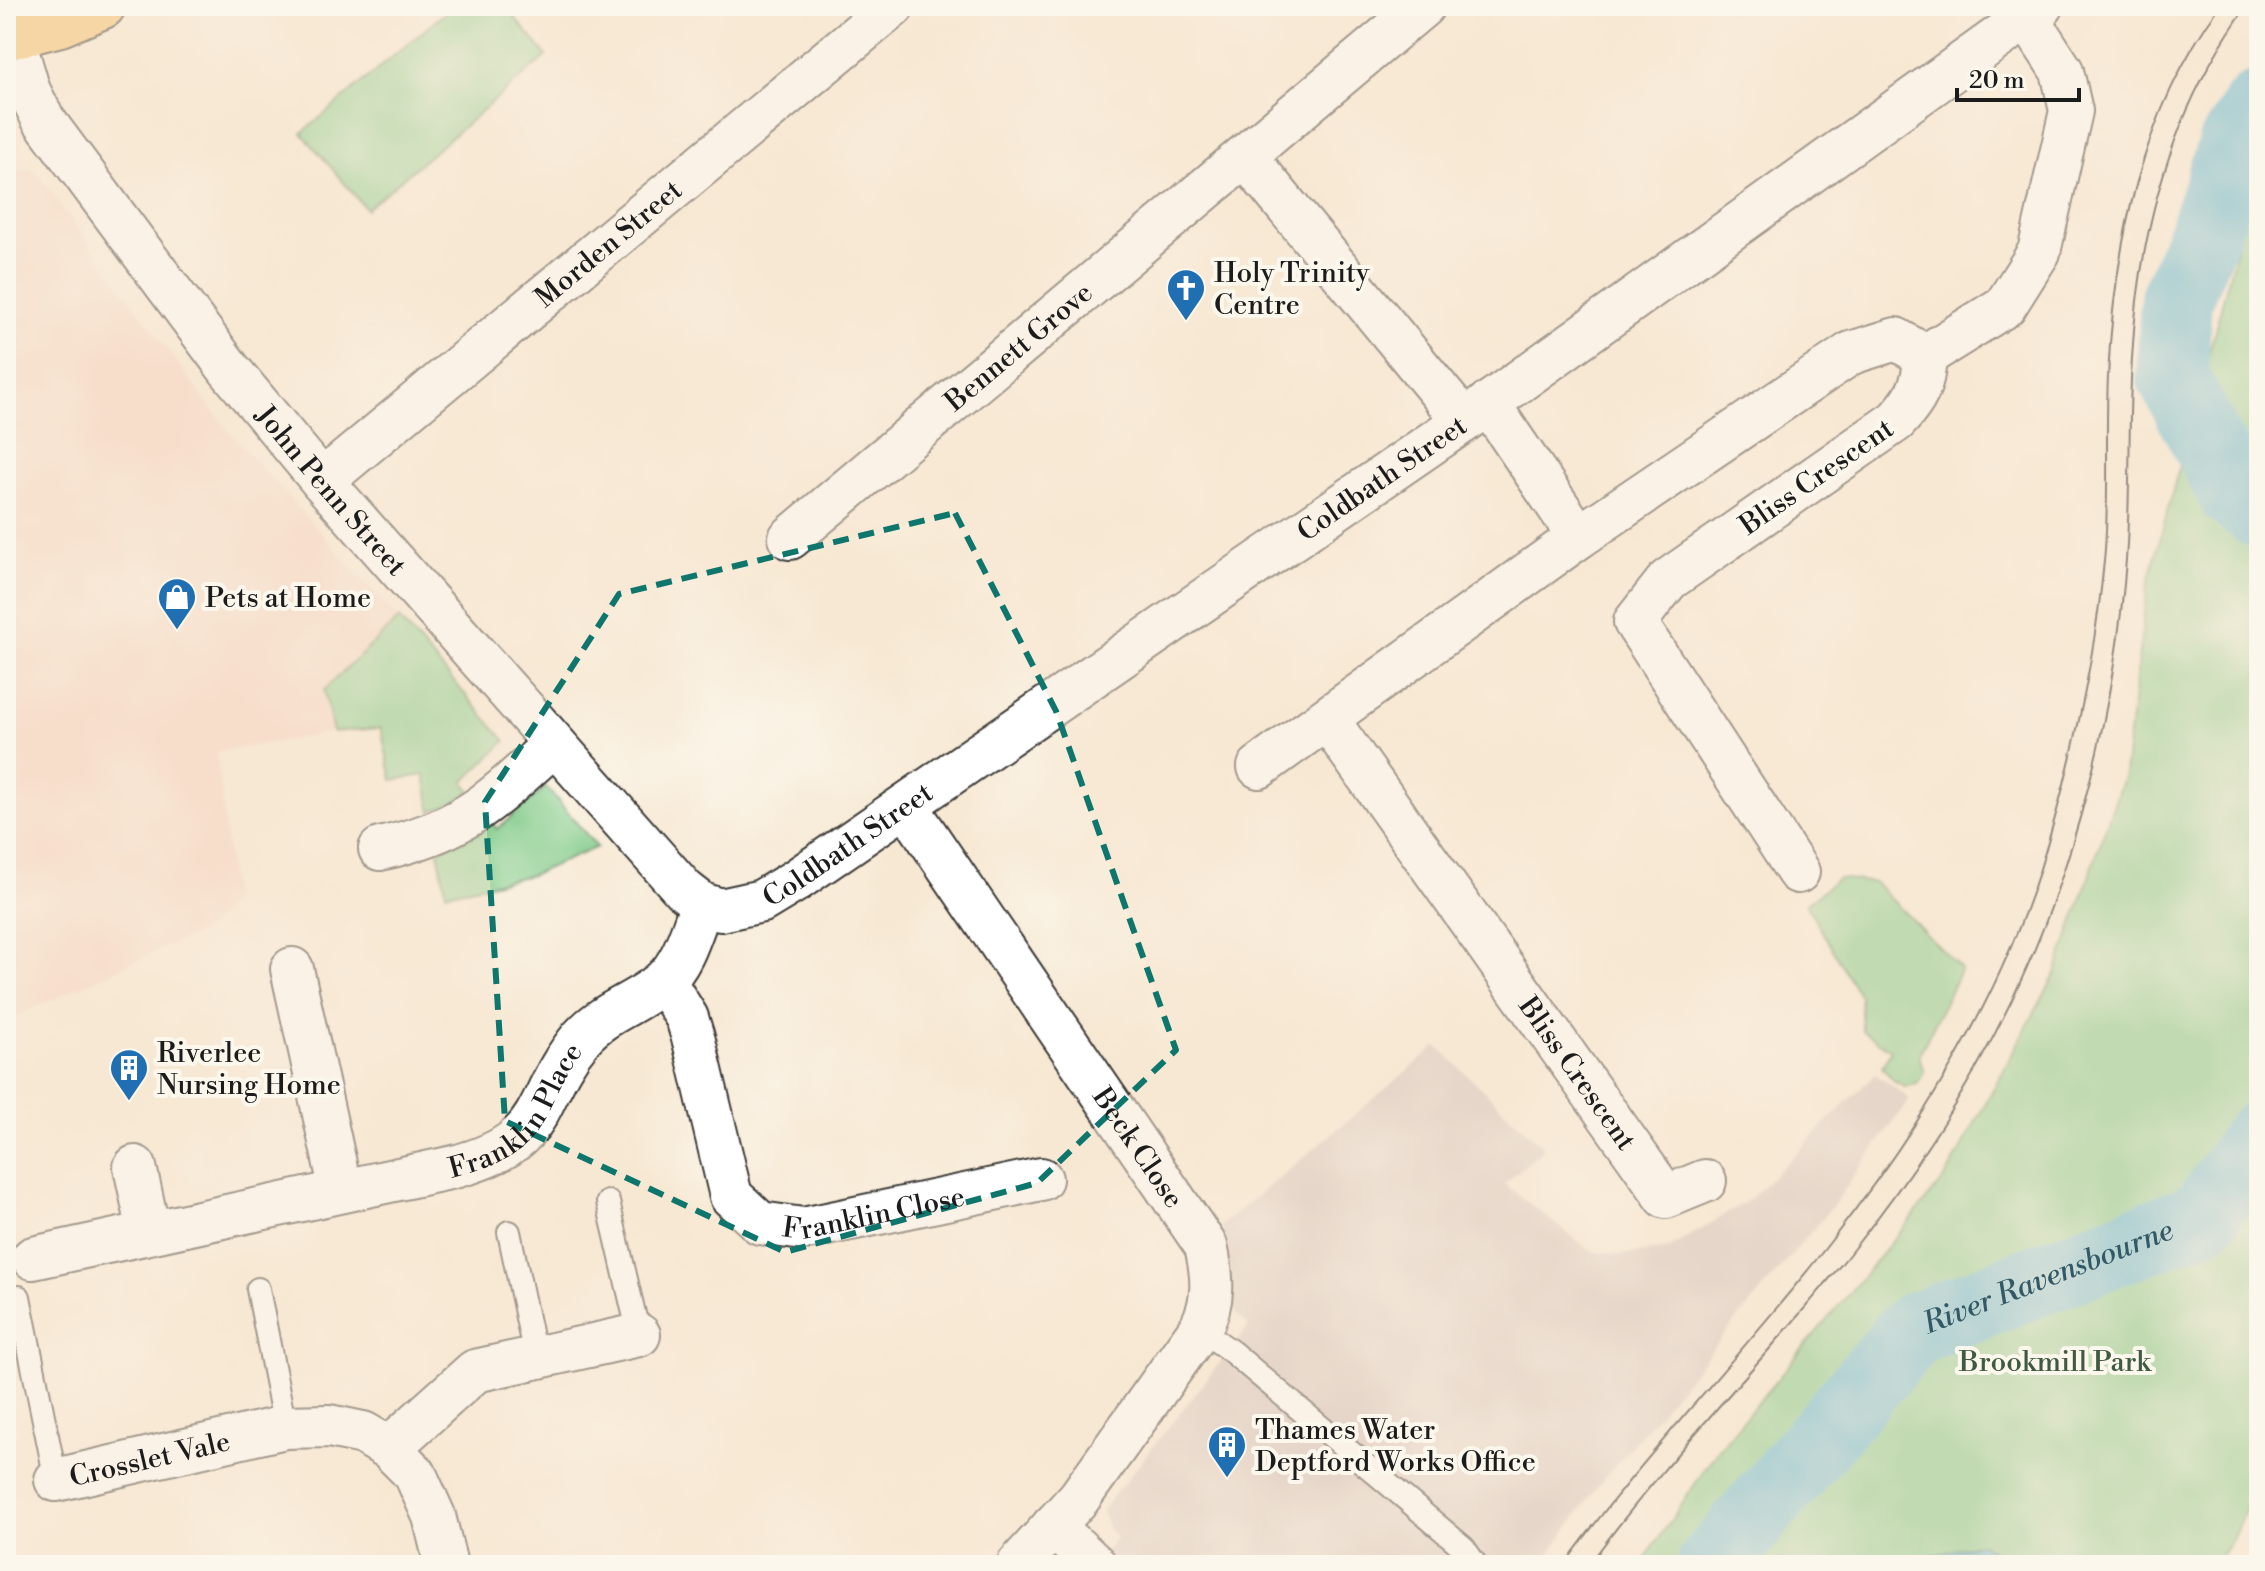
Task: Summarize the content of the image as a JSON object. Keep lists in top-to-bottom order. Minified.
{"streets":{"street":["Morden Street","Bennett Grove","Bliss Crescent","Coldbath Street","John Penn Street","Franklin Place","Beck Close","Franklin Close","Crosslet Vale"]},"crossings":[["Morden Street","John Penn Street"],["Coldbath Street","John Penn Street"],["Coldbath Street","Franklin Place"],["Coldbath Street","Beck Close"],["John Penn Street","Franklin Place"],["Franklin Place","Franklin Close"]],"water":["River Ravensbourne"],"parks":["Brookmill Park"],"places":{"church":["Holy Trinity Centre"],"shop":["Pets at Home"],"building":["Riverlee Nursing Home","Thames Water Deptford Works Office"]},"scale_bar":"20 m"}
